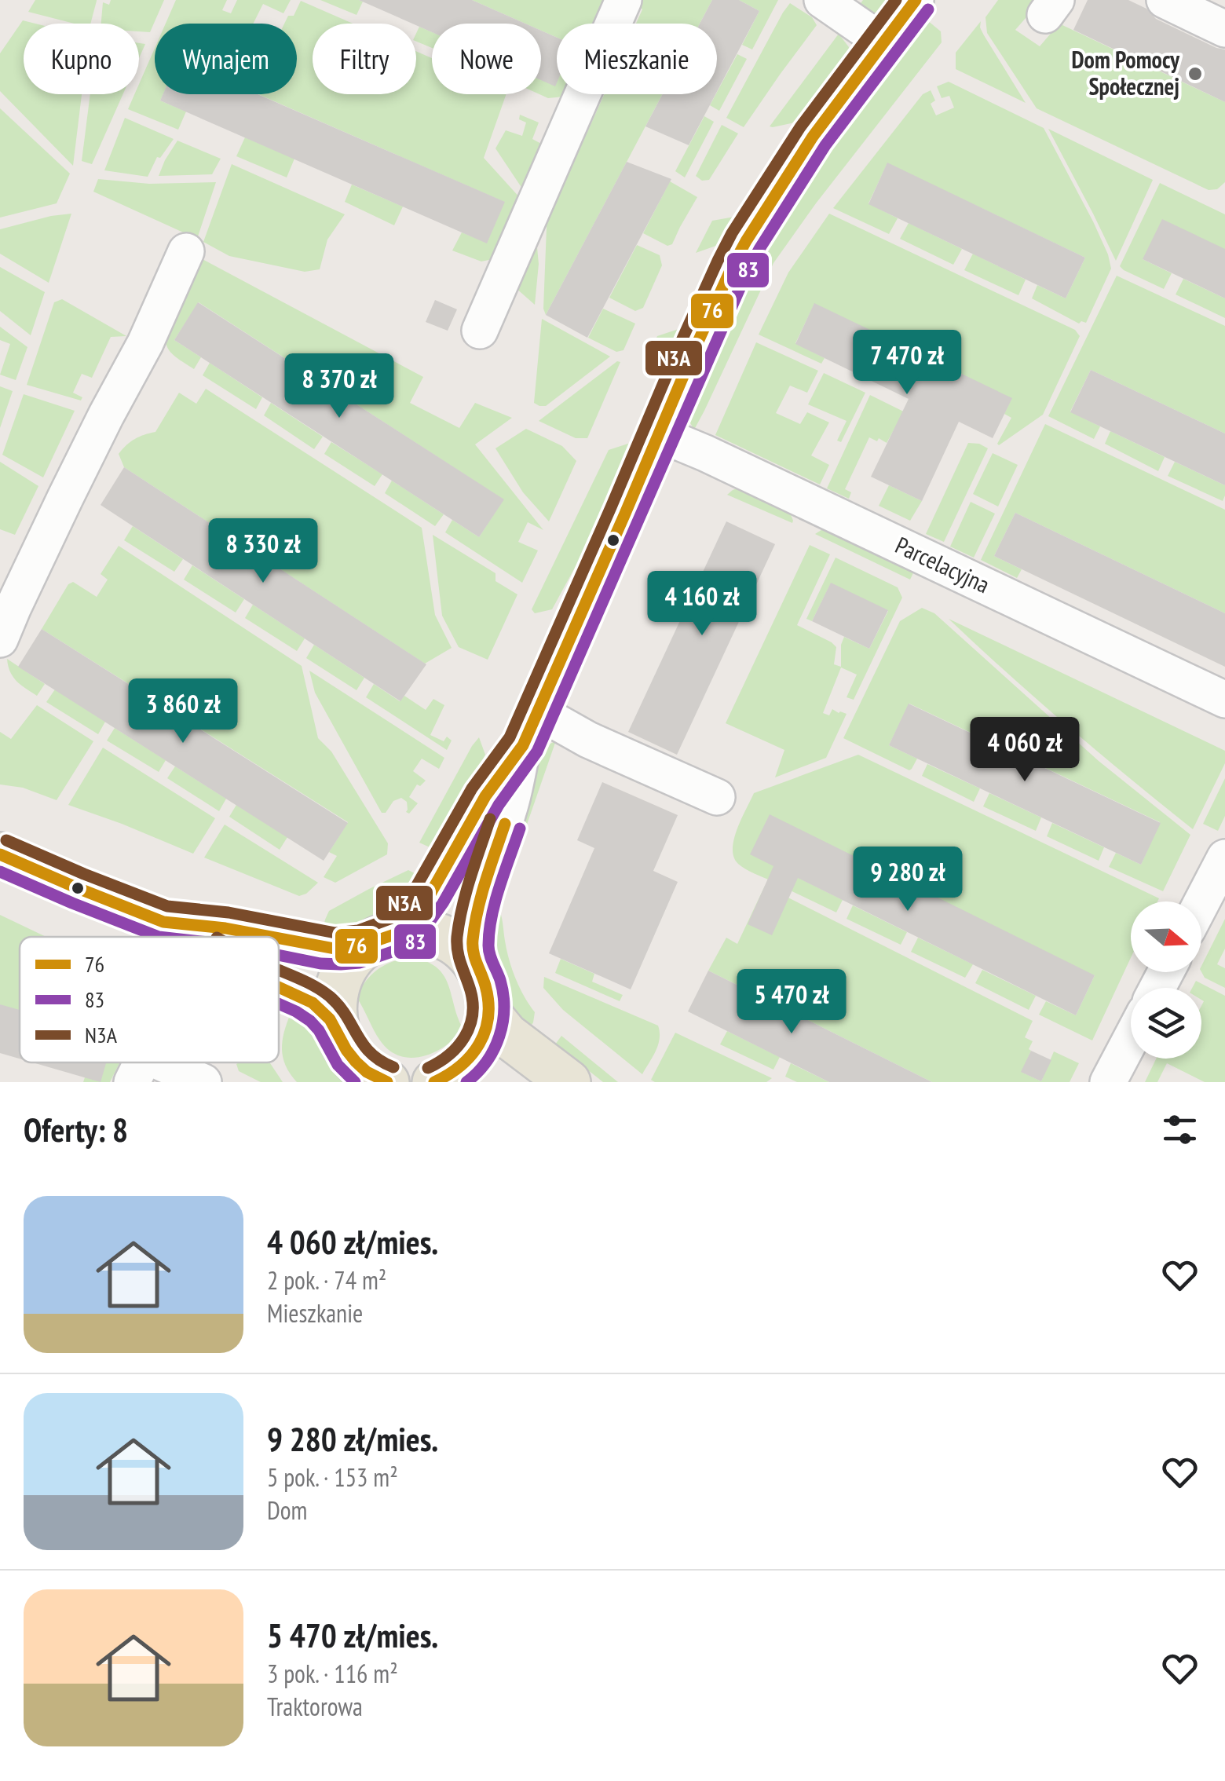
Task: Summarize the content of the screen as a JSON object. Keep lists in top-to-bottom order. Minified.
{"streets":{"street":["Parcelacyjna"]},"places":["Dom Pomocy Społecznej"],"lines":["transit line 76","transit line N3A","transit line 83"],"legend":["76","83","N3A"],"north":"right","page":{"chip":["Kupno","Wynajem","Filtry","Nowe","Mieszkanie"],"price":["7 470 zł","8 370 zł","8 330 zł","4 160 zł","3 860 zł","4 060 zł","9 280 zł","5 470 zł"],"heading":"Oferty: 8","list":[{"name":"4 060 zł/mies.","note":"2 pok. · 74 m² · Mieszkanie"},{"name":"9 280 zł/mies.","note":"5 pok. · 153 m² · Dom"},{"name":"5 470 zł/mies.","note":"3 pok. · 116 m² · Traktorowa"}]}}
